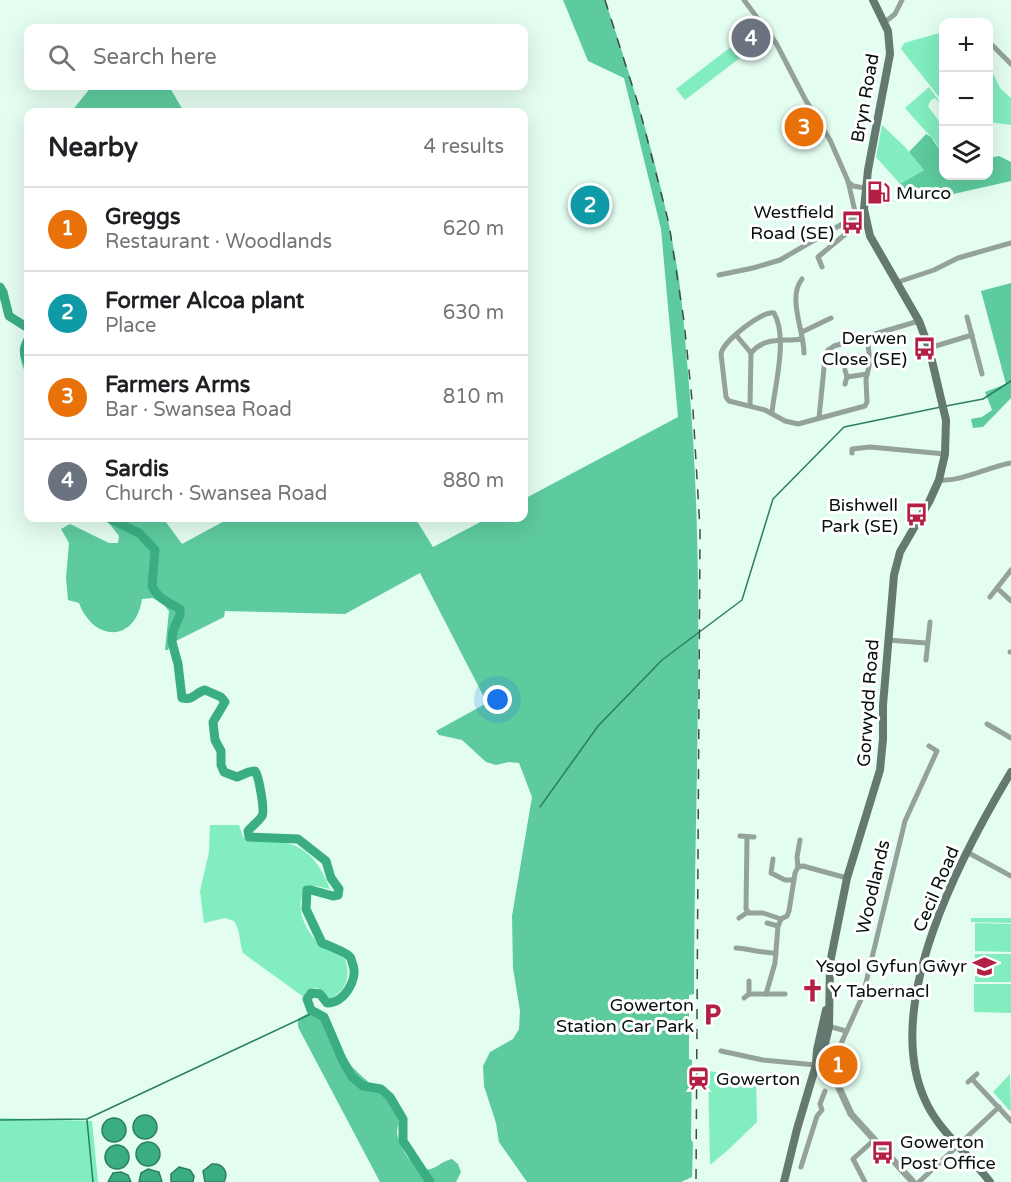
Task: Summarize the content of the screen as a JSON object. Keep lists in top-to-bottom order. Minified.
{"streets":{"main road":["Bryn Road","Gorwydd Road","Cecil Road"],"street":["Woodlands"]},"crossings":[["Bryn Road","Gorwydd Road"]],"places":{"fuel station":["Murco"],"bus stop":["Westfield Road (SE)","Derwen Close (SE)","Bishwell Park (SE)","Gowerton Post Office"],"school or university":["Ysgol Gyfun Gŵyr"],"church":["Y Tabernacl"],"parking":["Gowerton Station Car Park"],"station":["Gowerton"]},"page":{"pins":["4","3","2","1"],"map_buttons":["+","−"],"search":"Search here","heading":["Nearby","4 results"],"list":[{"mark":"1","name":"Greggs","note":"Restaurant · Woodlands","value":"620 m"},{"mark":"2","name":"Former Alcoa plant","note":"Place","value":"630 m"},{"mark":"3","name":"Farmers Arms","note":"Bar · Swansea Road","value":"810 m"},{"mark":"4","name":"Sardis","note":"Church · Swansea Road","value":"880 m"}]}}
